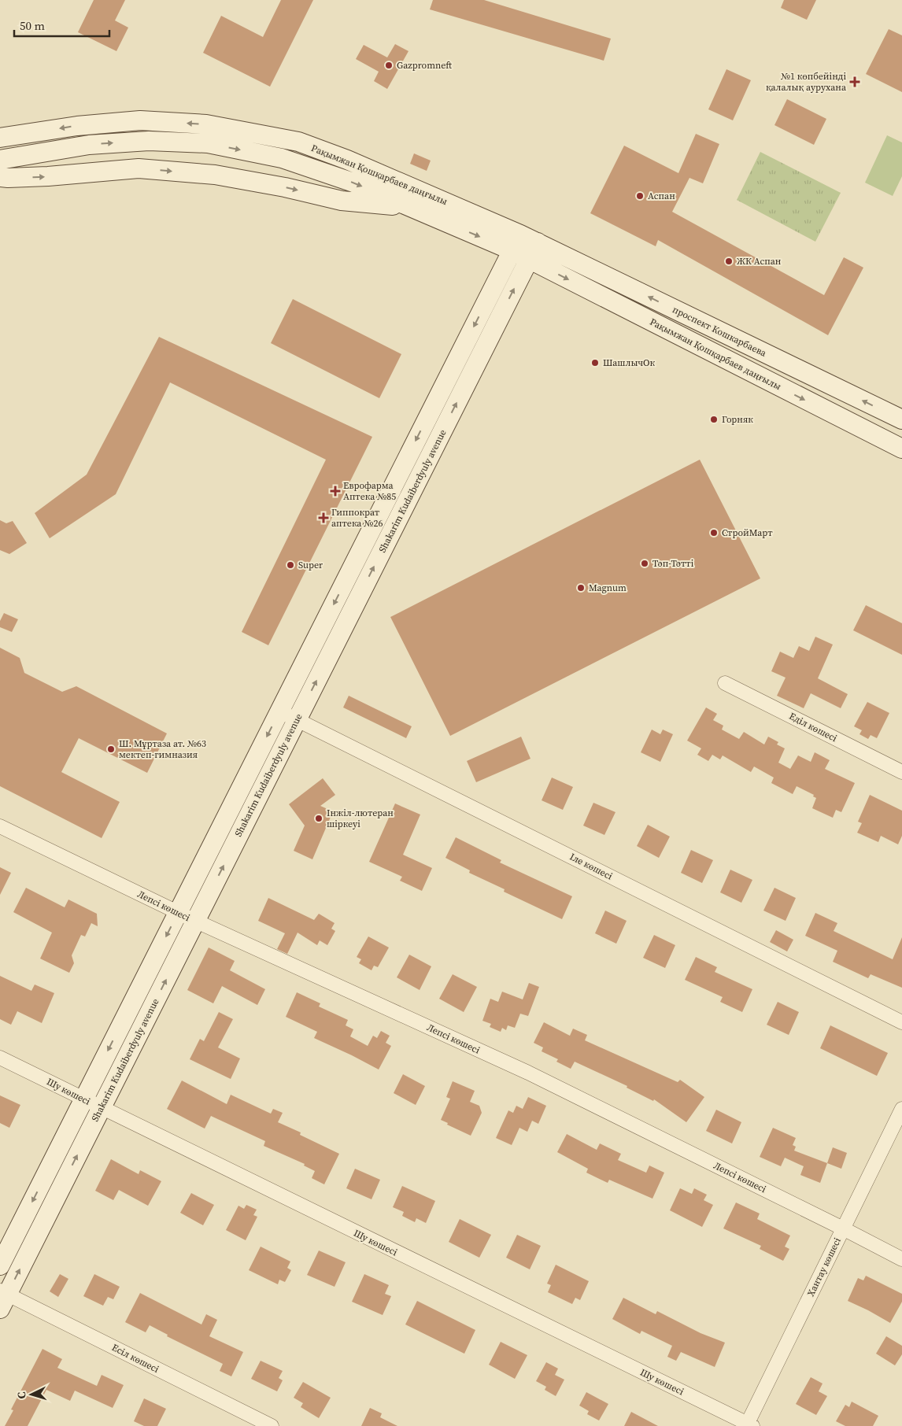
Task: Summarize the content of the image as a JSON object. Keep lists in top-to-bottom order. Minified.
{"streets":{"main road":["Рақымжан Қошқарбаев даңғылы","проспект Кошкарбаева","Shakarim Kudaiberdyuly avenue"],"street":["Еділ көшесі","Іле көшесі","Лепсі көшесі","Шу көшесі","Хантау көшесі","Есіл көшесі"]},"crossings":[["Рақымжан Қошқарбаев даңғылы","проспект Кошкарбаева"],["Рақымжан Қошқарбаев даңғылы","Shakarim Kudaiberdyuly avenue"],["проспект Кошкарбаева","Shakarim Kudaiberdyuly avenue"],["Shakarim Kudaiberdyuly avenue","Іле көшесі"],["Shakarim Kudaiberdyuly avenue","Лепсі көшесі"],["Shakarim Kudaiberdyuly avenue","Шу көшесі"],["Shakarim Kudaiberdyuly avenue","Есіл көшесі"],["Лепсі көшесі","Хантау көшесі"],["Шу көшесі","Хантау көшесі"]],"one_way":["проспект Кошкарбаева"],"places":{"other":["Gazpromneft","Аспан","ЖК Аспан","ШашлычОк","Горняк","СтройМарт","Тәп-Тәтті","Super","Magnum","Ш. Мұртаза ат. №63 мектеп-гимназия","Інжіл-лютеран шіркеуі"],"health":["№1 көпбейінді қалалық аурухана","Еврофарма Аптека №85","Гиппократ аптека №26"]},"scale_bar":"50 m","north":"left"}
